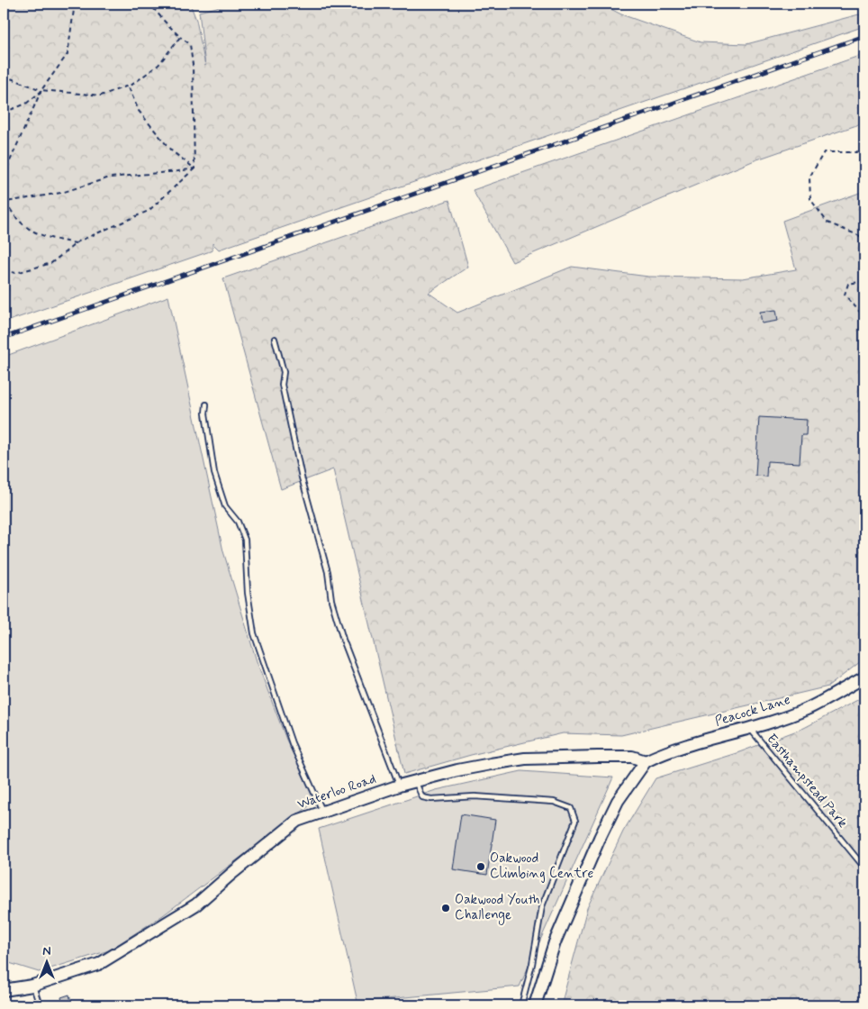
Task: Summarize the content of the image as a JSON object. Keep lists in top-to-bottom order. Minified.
{"streets":{"street":["Peacock Lane","Waterloo Road"],"lane":["Easthampstead Park"]},"crossings":[["Peacock Lane","Easthampstead Park"],["Peacock Lane","Waterloo Road"]],"places":["Oakwood Climbing Centre","Oakwood Youth Challenge"],"north":"top"}
